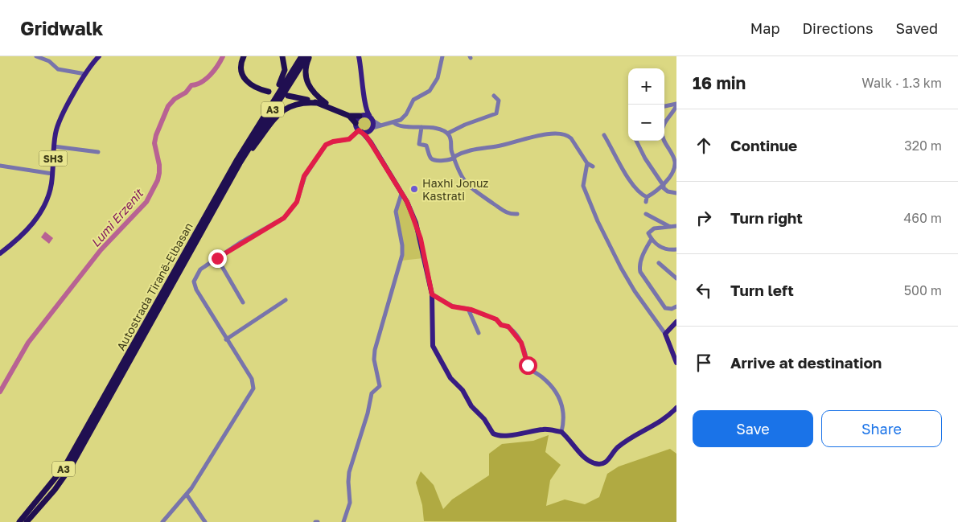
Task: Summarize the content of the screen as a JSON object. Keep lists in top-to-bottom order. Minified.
{"streets":{"highway":["A3","Autostrada Tiranë-Elbasan"],"main road":["SH3"]},"crossings":[["A3","Autostrada Tiranë-Elbasan"]],"water":["Lumi Erzenit"],"places":["Haxhi Jonuz Kastrati"],"page":{"header":"Gridwalk","nav":["Map","Directions","Saved"],"heading":["16 min","Walk · 1.3 km"],"map_buttons":["+","−"],"list":[["Continue","320 m"],["Turn right","460 m"],["Turn left","500 m"],"Arrive at destination"],"buttons":["Save","Share"]}}
